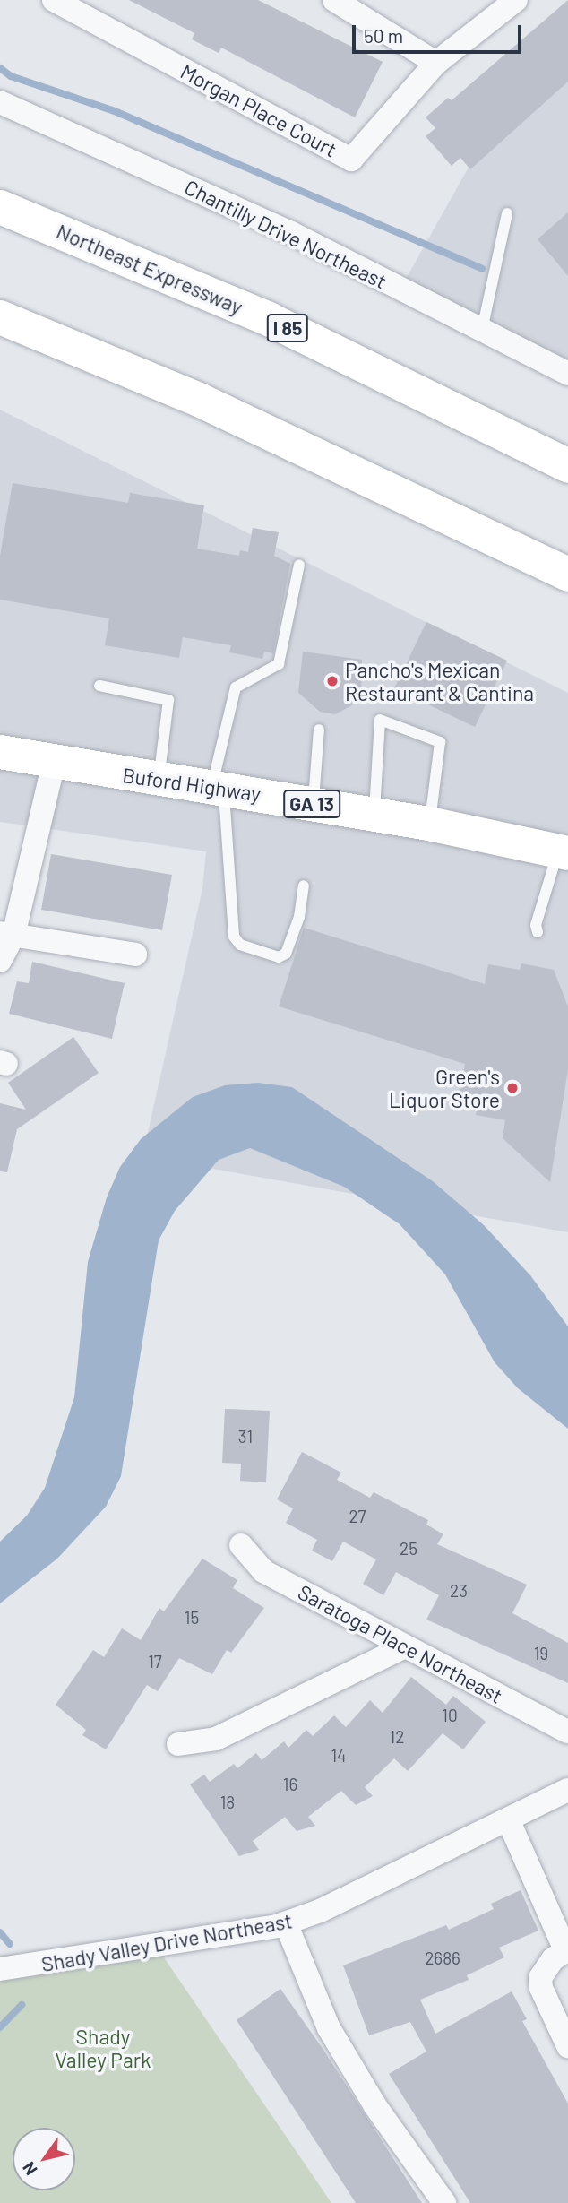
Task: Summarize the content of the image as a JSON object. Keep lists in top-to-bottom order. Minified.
{"streets":{"main road":["Northeast Expressway","I 85","Buford Highway","GA 13"],"street":["Morgan Place Court","Chantilly Drive Northeast","Saratoga Place Northeast","Shady Valley Drive Northeast"]},"parks":["Shady Valley Park"],"places":["Pancho's Mexican Restaurant & Cantina","Green's Liquor Store"],"house_numbers":["31","27","25","23","15","19","17","10","12","14","16","18","2686"],"scale_bar":"50 m","north":"bottom left"}
